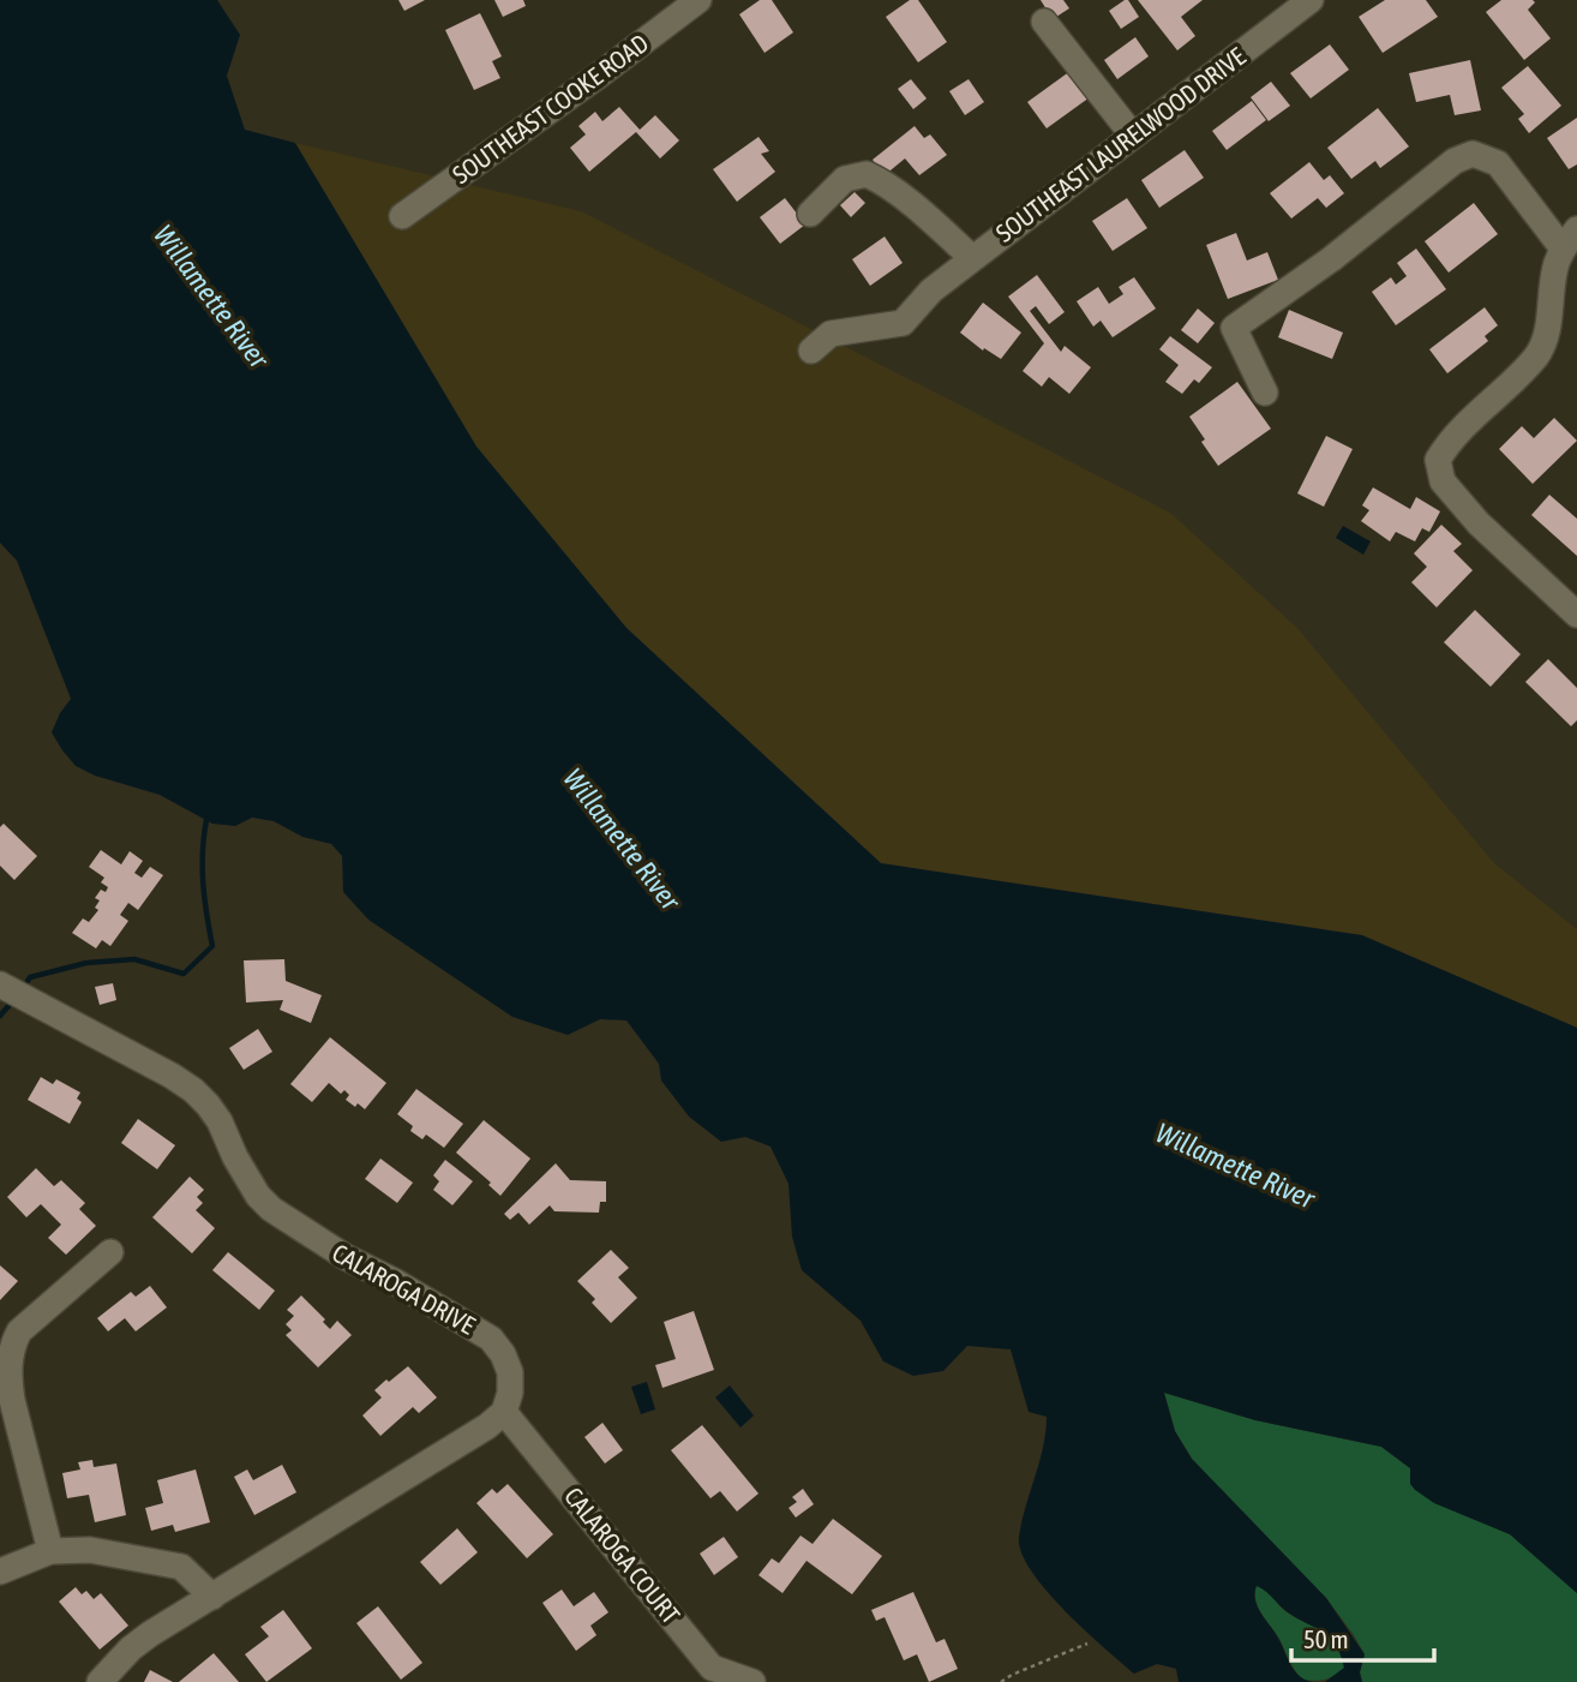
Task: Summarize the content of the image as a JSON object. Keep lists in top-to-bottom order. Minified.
{"streets":{"street":["SOUTHEAST COOKE ROAD","SOUTHEAST LAURELWOOD DRIVE","CALAROGA DRIVE","CALAROGA COURT"]},"crossings":[["CALAROGA DRIVE","CALAROGA COURT"]],"water":["Willamette River"],"scale_bar":"50 m"}
